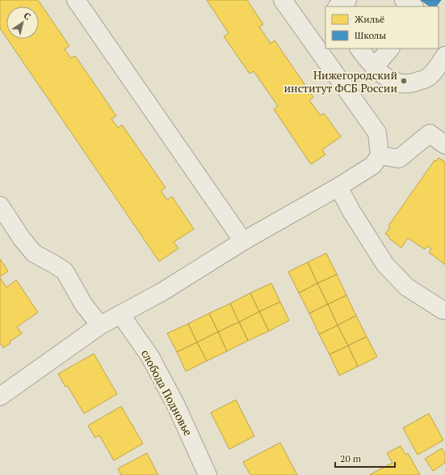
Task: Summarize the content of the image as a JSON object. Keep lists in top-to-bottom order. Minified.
{"streets":{"street":["слобода Подновье"]},"places":["Нижегородский институт ФСБ России"],"legend":["Жильё","Школы"],"scale_bar":"20 m","north":"top right"}
